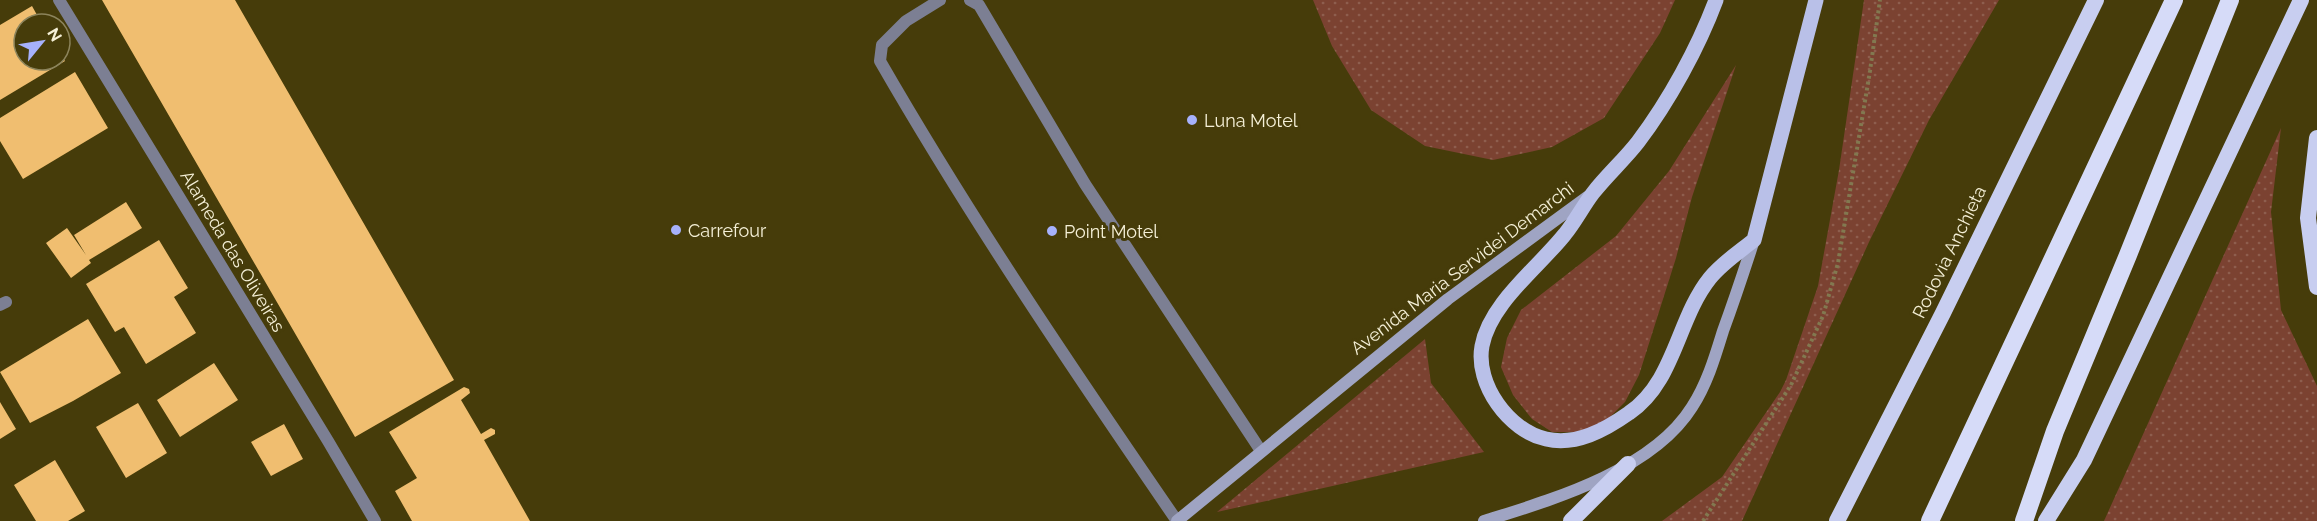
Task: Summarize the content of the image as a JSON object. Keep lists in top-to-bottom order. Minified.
{"streets":{"highway":["Rodovia Anchieta"],"main road":["Avenida Maria Servidei Demarchi"],"street":["Alameda das Oliveiras"]},"places":["Luna Motel","Carrefour","Point Motel"],"north":"top right"}
